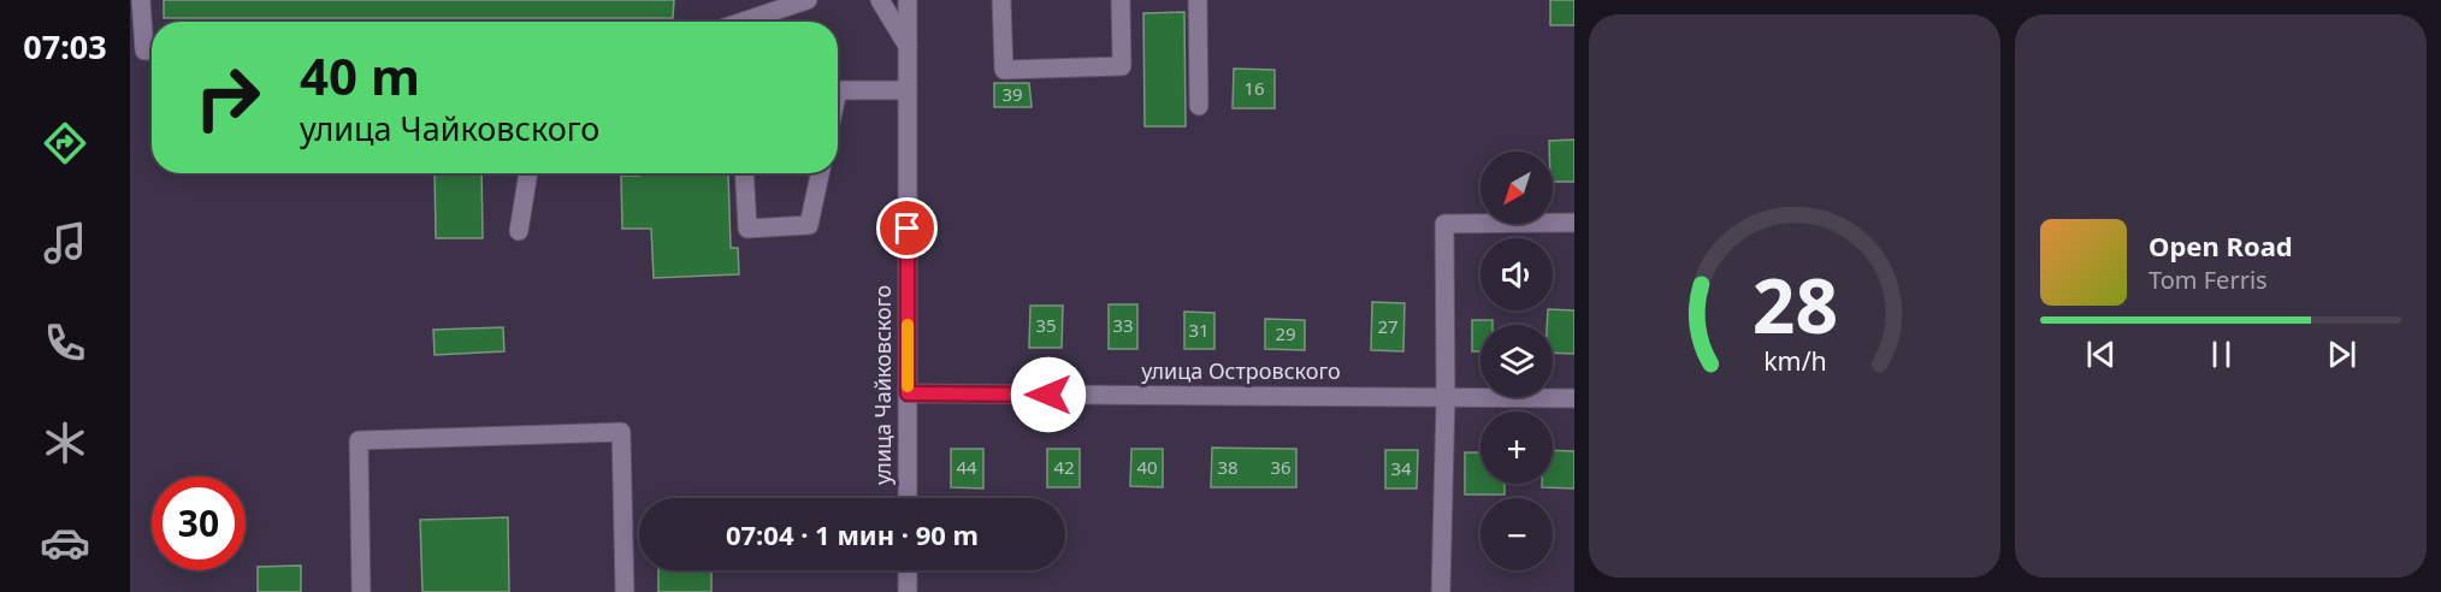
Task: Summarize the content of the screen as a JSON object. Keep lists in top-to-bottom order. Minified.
{"streets":{"street":["улица Островского","улица Чайковского"]},"crossings":[["улица Островского","улица Чайковского"]],"house_numbers":["16","39","35","33","27","31","29","44","42","40","38","36","34"],"north":"bottom left","page":{"tabs":"07:03","turn":["40 m","улица Чайковского"],"map_buttons":["+","−"],"song":["Open Road","Tom Ferris"],"limit":"30","trip":"07:04 · 1 мин · 90 m","gauge":["28","km/h"]}}
